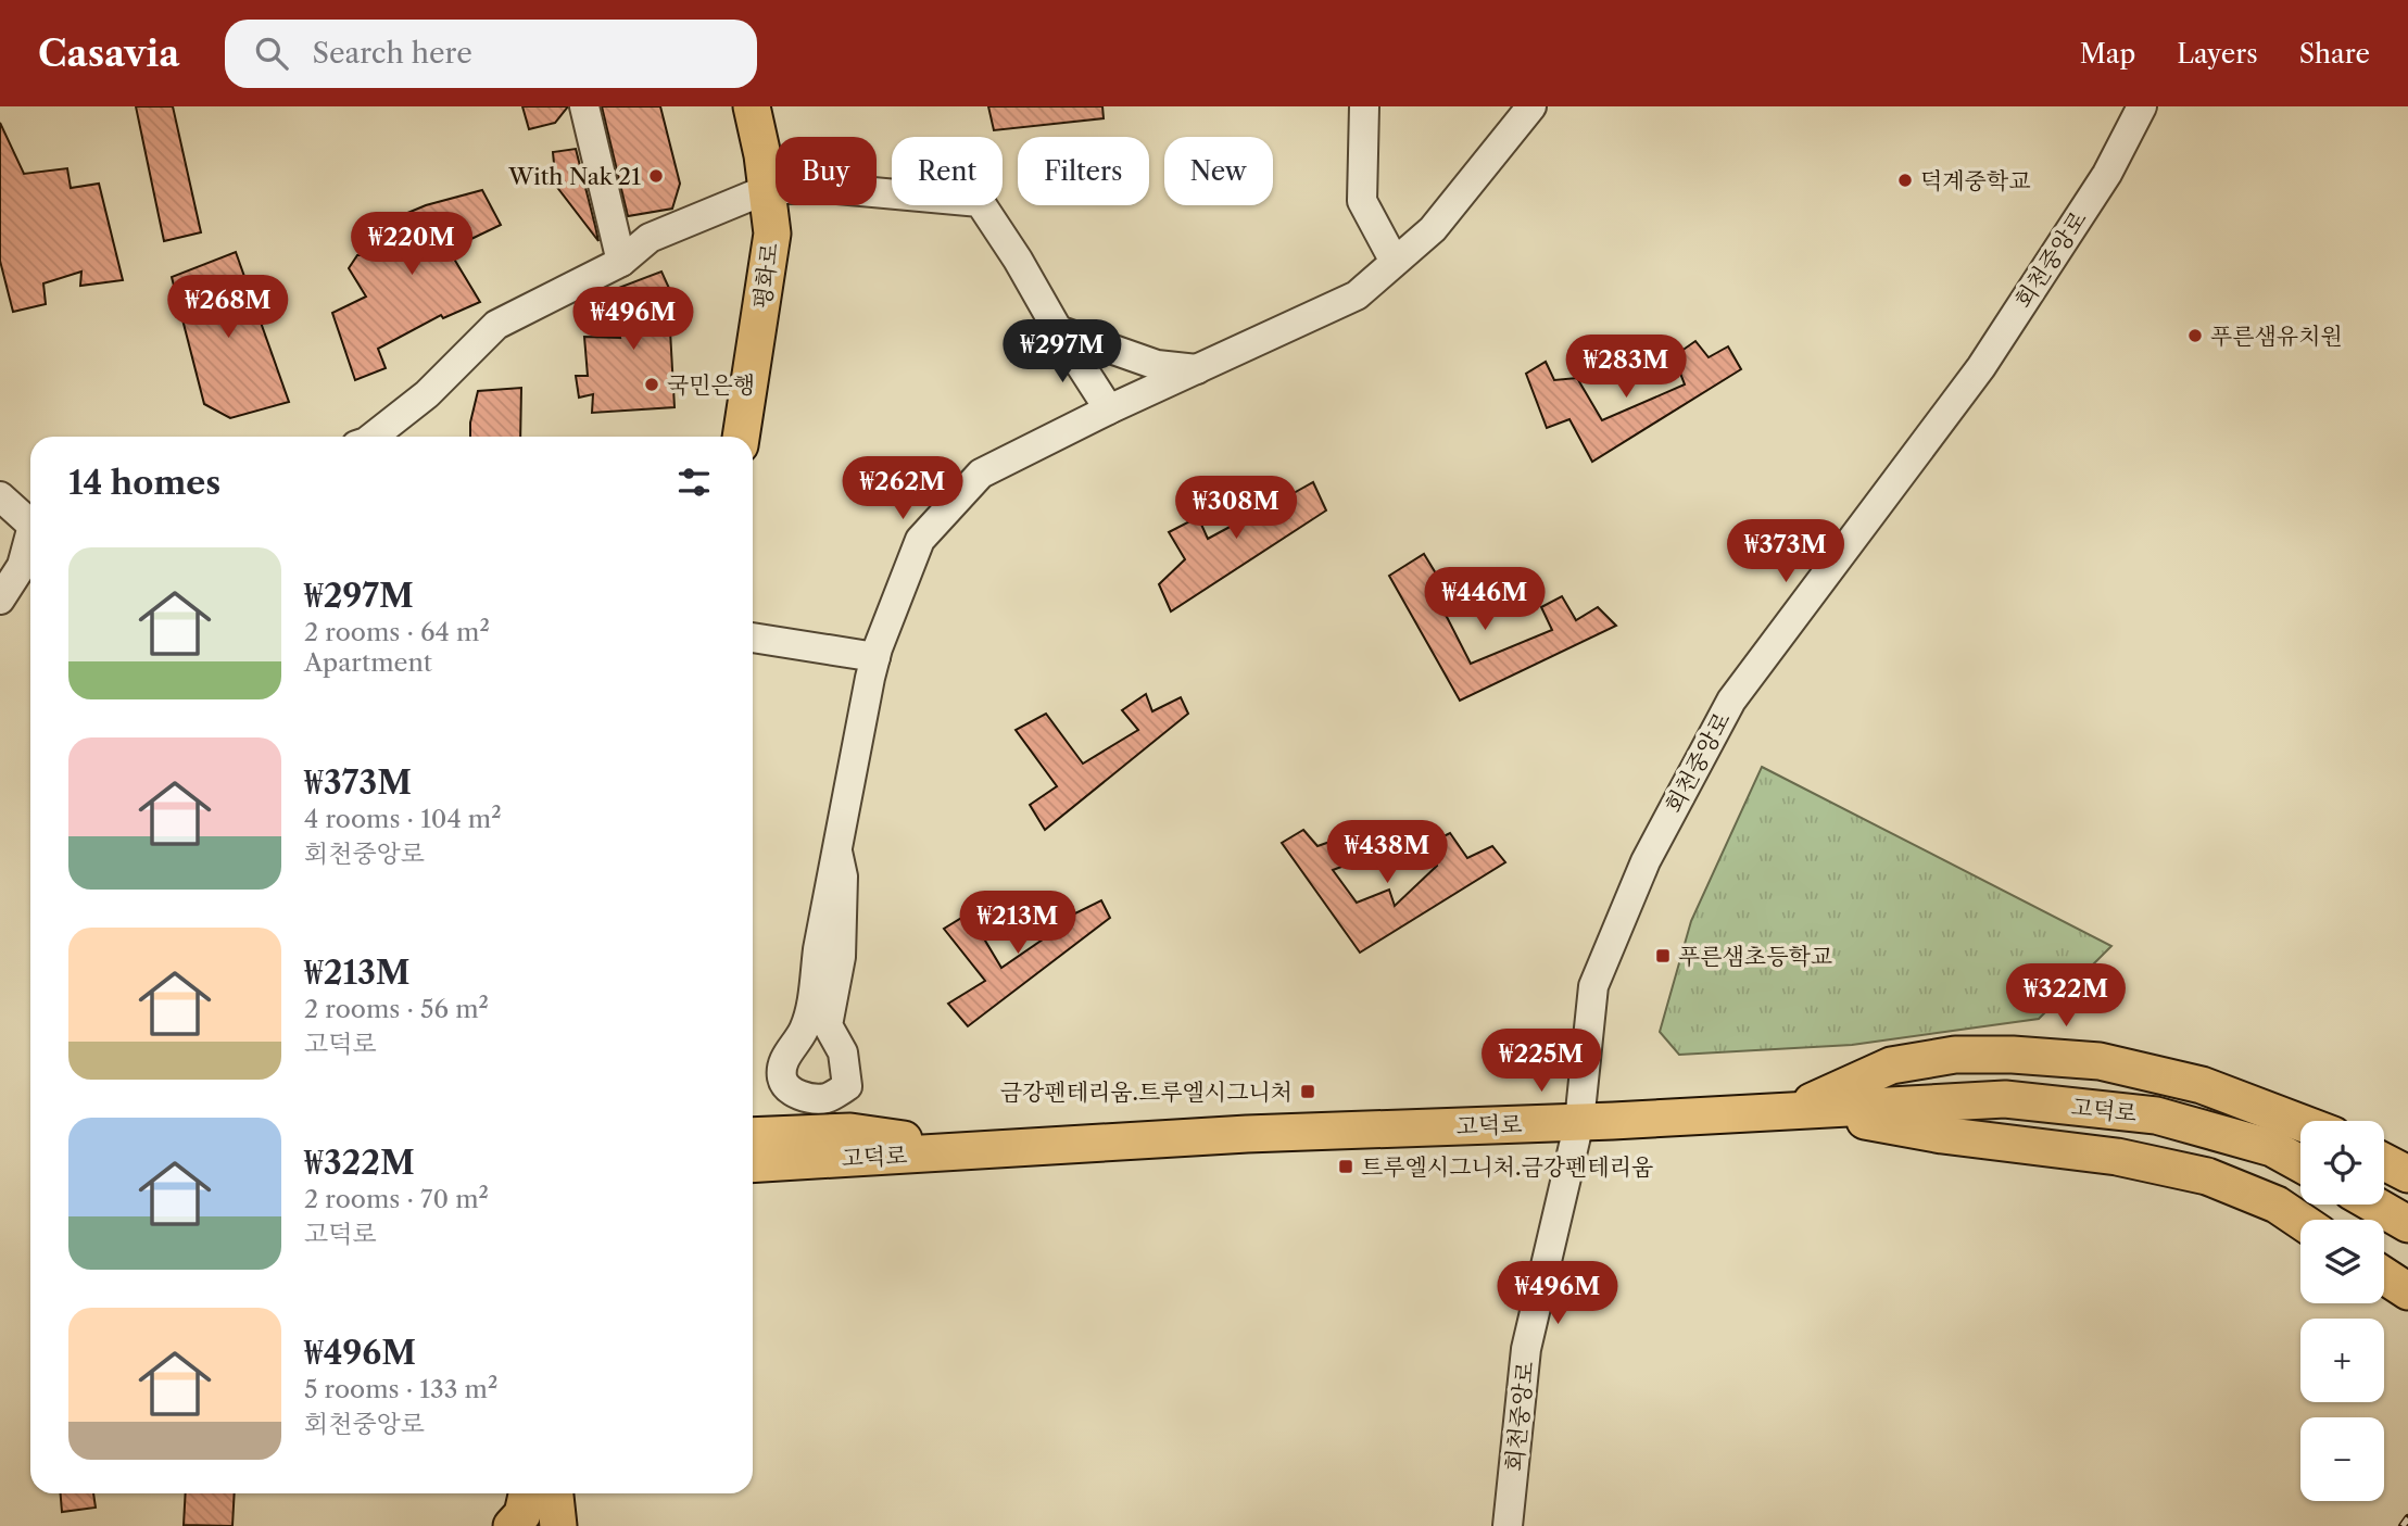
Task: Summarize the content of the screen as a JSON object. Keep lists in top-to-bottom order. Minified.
{"streets":{"main road":["평화로","고덕로"],"street":["회천중앙로"]},"crossings":[["회천중앙로","고덕로"]],"places":{"other":["With Nak 21","덕계중학교","푸른샘유치원","국민은행"],"transit":["푸른샘초등학교","금강펜테리움.트루엘시그니처","트루엘시그니처.금강펜테리움"]},"page":{"header":"Casavia","search":"Search here","nav":["Map","Layers","Share"],"chip":["Buy","Rent","Filters","New"],"price":["₩220M","₩268M","₩496M","₩297M","₩283M","₩262M","₩308M","₩373M","₩446M","₩438M","₩213M","₩322M","₩225M","₩496M"],"heading":"14 homes","list":[{"name":"₩297M","note":"2 rooms · 64 m² · Apartment"},{"name":"₩373M","note":"4 rooms · 104 m² · 회천중앙로"},{"name":"₩213M","note":"2 rooms · 56 m² · 고덕로"},{"name":"₩322M","note":"2 rooms · 70 m² · 고덕로"},{"name":"₩496M","note":"5 rooms · 133 m² · 회천중앙로"}],"map_buttons":["+","−"]}}
